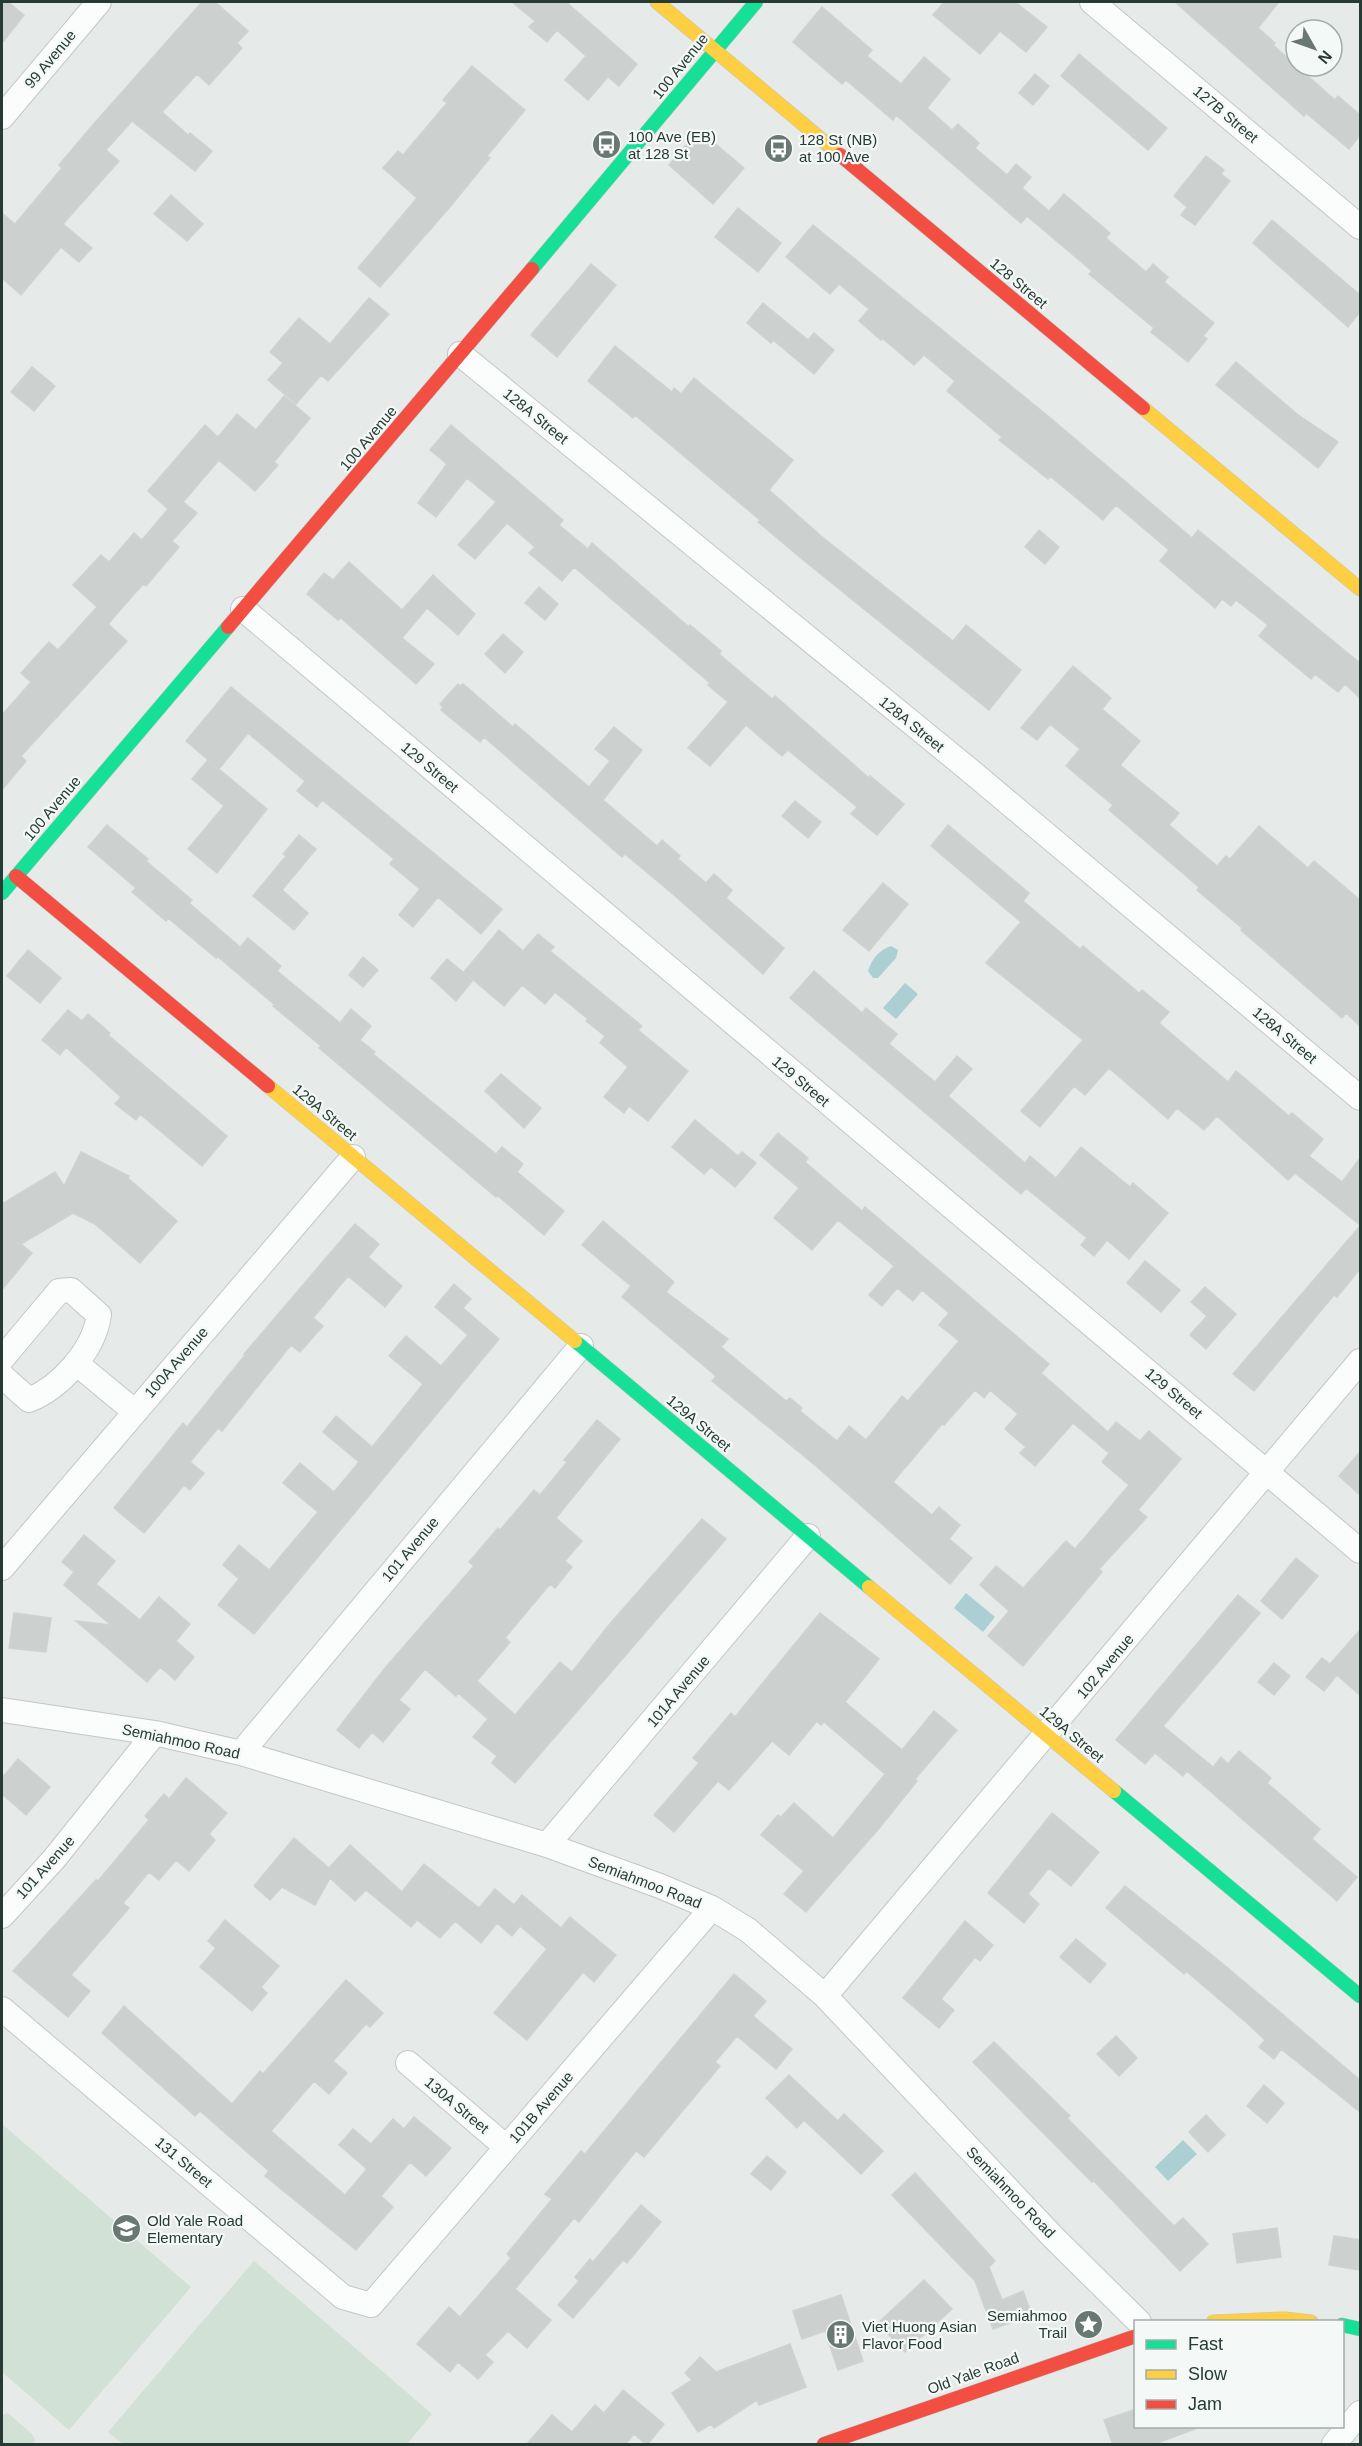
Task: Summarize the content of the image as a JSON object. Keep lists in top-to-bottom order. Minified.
{"streets":{"street":["99 Avenue","100 Avenue","127B Street","128 Street","128A Street","129 Street","129A Street","100A Avenue","101 Avenue","102 Avenue","101A Avenue","Semiahmoo Road","130A Street","101B Avenue","131 Street","Old Yale Road"]},"crossings":[["100 Avenue","128 Street"],["100 Avenue","128A Street"],["100 Avenue","129 Street"],["100 Avenue","129A Street"],["129 Street","102 Avenue"],["129A Street","100A Avenue"],["129A Street","101 Avenue"],["129A Street","102 Avenue"],["129A Street","101A Avenue"],["101 Avenue","Semiahmoo Road"],["102 Avenue","Semiahmoo Road"],["101A Avenue","Semiahmoo Road"],["Semiahmoo Road","101B Avenue"],["130A Street","101B Avenue"],["101B Avenue","131 Street"]],"places":{"bus stop":["100 Ave (EB) at 128 St","128 St (NB) at 100 Ave"],"school or university":["Old Yale Road Elementary"],"place":["Semiahmoo Trail"],"building":["Viet Huong Asian Flavor Food"]},"legend":["Fast","Slow","Jam"],"north":"bottom right"}
